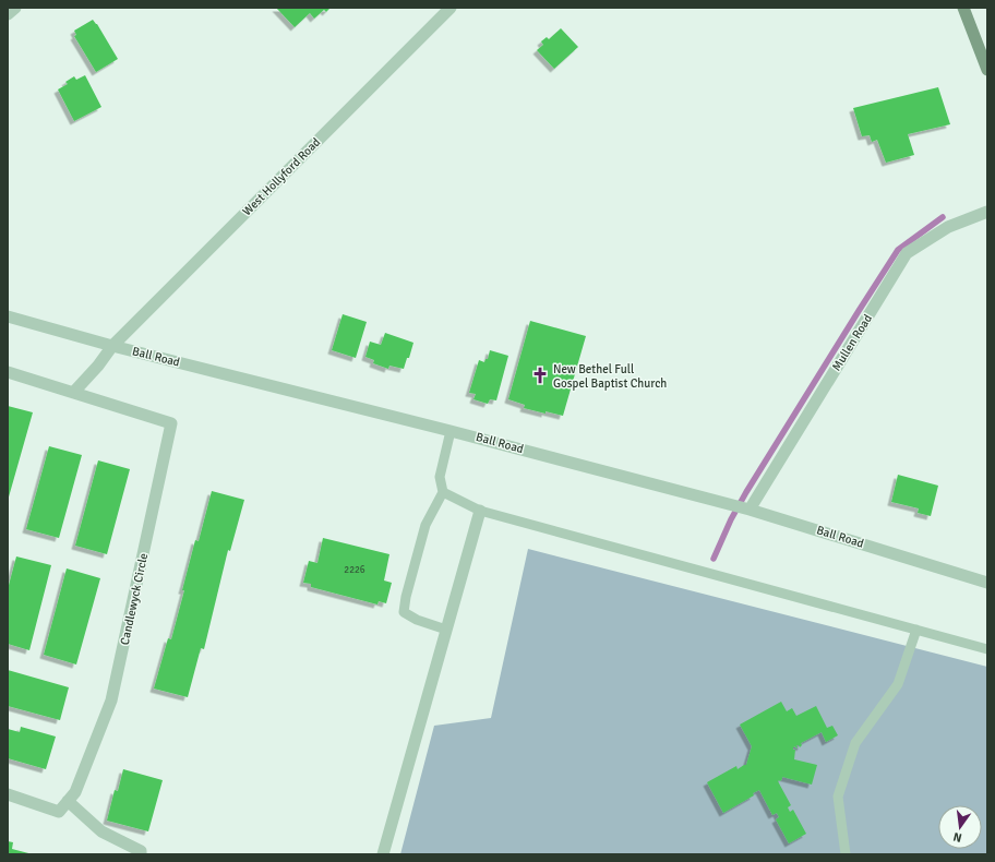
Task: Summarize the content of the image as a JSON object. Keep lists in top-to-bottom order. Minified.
{"streets":{"street":["West Hollyford Road","Mullen Road","Ball Road","Candlewyck Circle"]},"crossings":[["West Hollyford Road","Ball Road"],["Mullen Road","Ball Road"]],"places":{"church":["New Bethel Full Gospel Baptist Church"]},"house_numbers":["2226"],"north":"bottom"}
